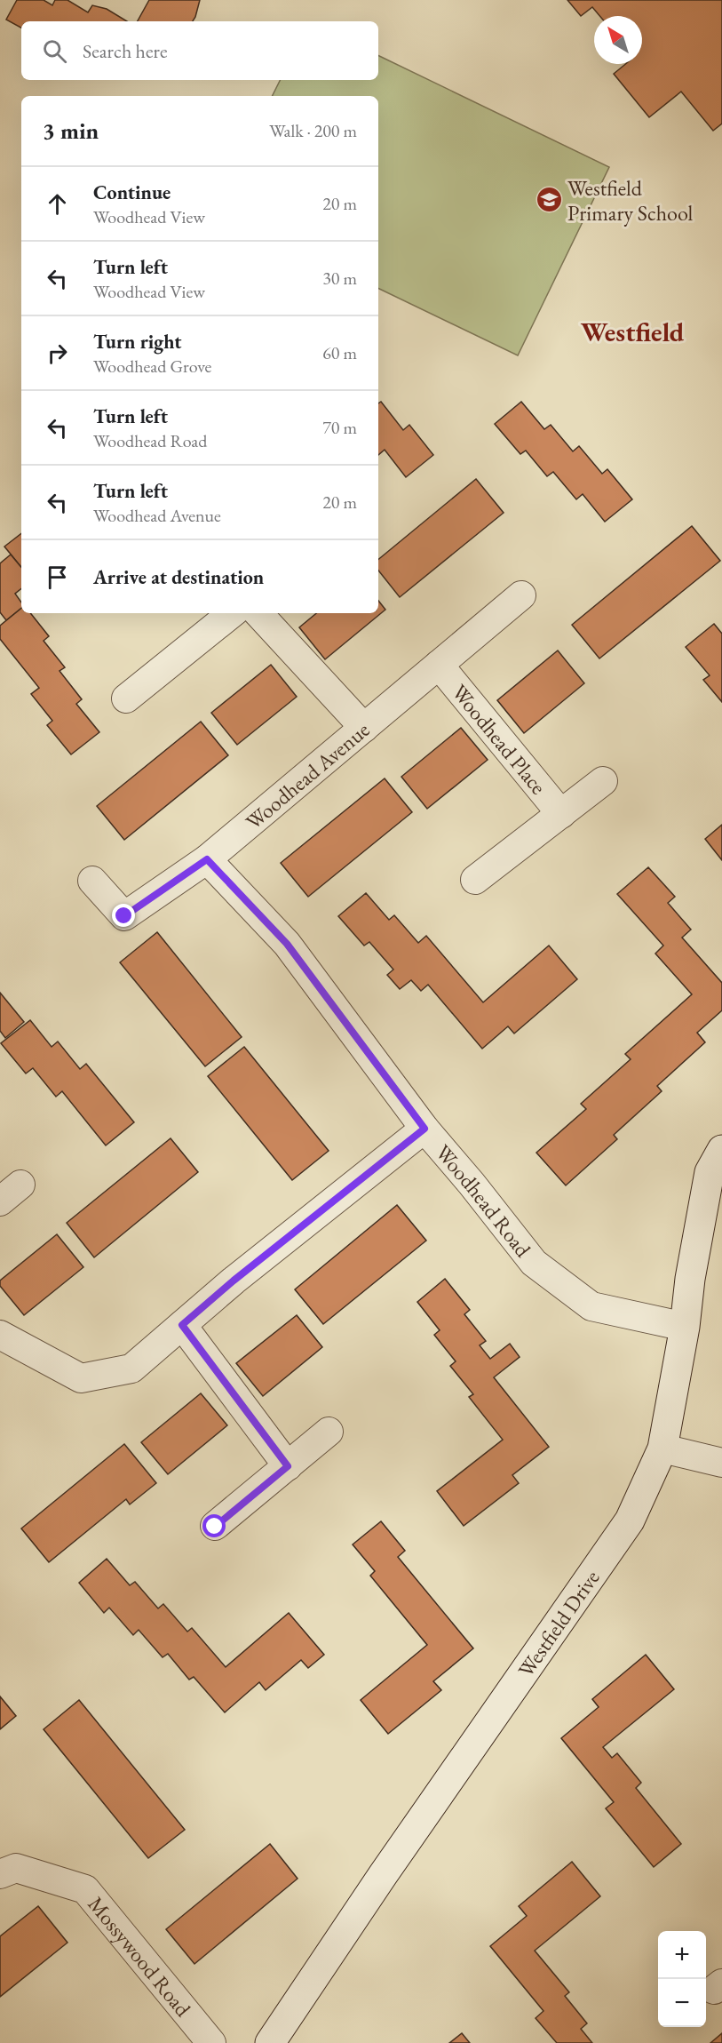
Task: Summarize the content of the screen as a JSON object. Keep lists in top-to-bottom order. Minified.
{"streets":{"street":["Woodhead Place","Woodhead Avenue","Woodhead Road","Westfield Drive","Mossywood Road"]},"crossings":[["Woodhead Place","Woodhead Avenue"],["Woodhead Avenue","Woodhead Road"],["Woodhead Road","Westfield Drive"]],"districts":["Westfield"],"places":{"school or university":["Westfield Primary School"]},"north":"top left","page":{"search":"Search here","heading":["3 min","Walk · 200 m"],"list":[["Continue","Woodhead View","20 m"],["Turn left","Woodhead View","30 m"],["Turn right","Woodhead Grove","60 m"],["Turn left","Woodhead Road","70 m"],["Turn left","Woodhead Avenue","20 m"],"Arrive at destination"],"map_buttons":["+","−"]}}
